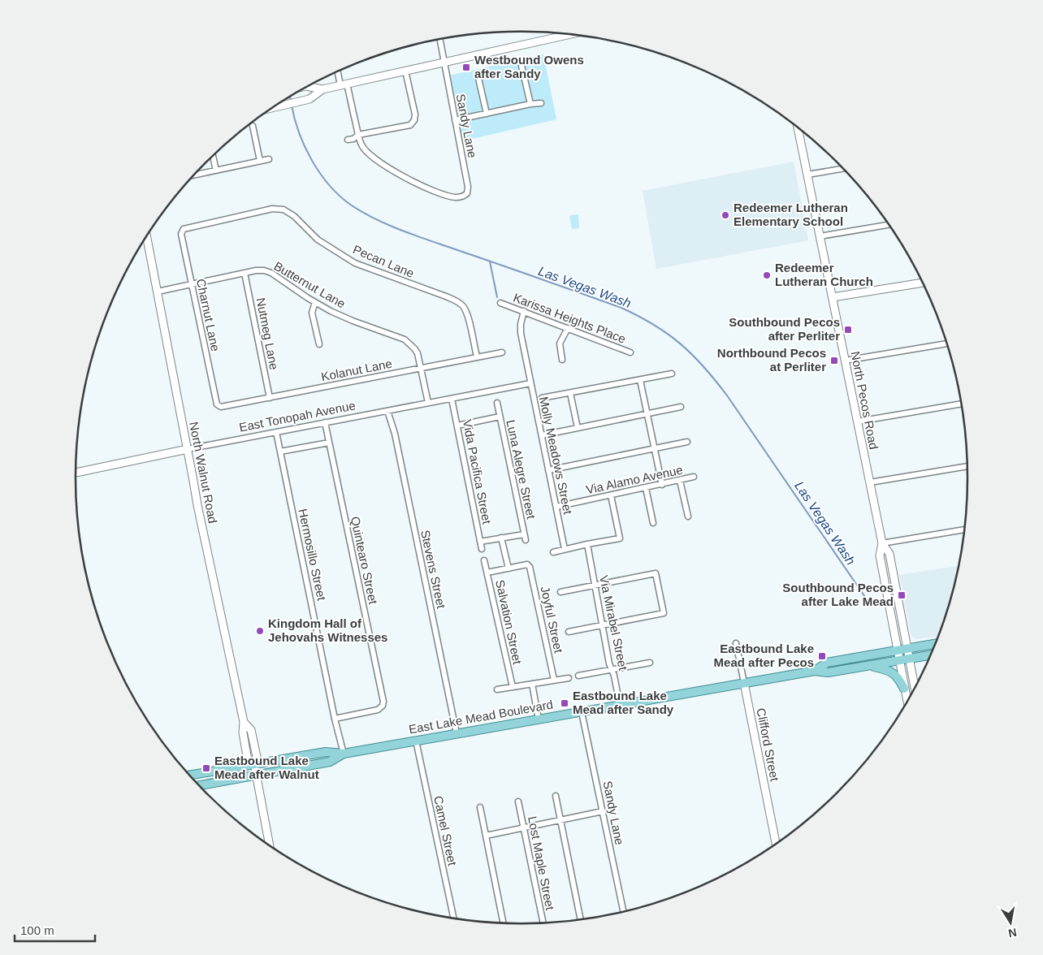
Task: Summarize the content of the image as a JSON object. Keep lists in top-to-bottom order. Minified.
{"streets":{"main road":["North Pecos Road","East Tonopah Avenue","North Walnut Road","East Lake Mead Boulevard","Clifford Street"],"street":["Sandy Lane","Pecan Lane","Butternut Lane","Charnut Lane","Karissa Heights Place","Nutmeg Lane","Kolanut Lane","Molly Meadows Street","Luna Alegre Street","Vida Pacifica Street","Via Alamo Avenue","Hermosillo Street","Quintearo Street","Stevens Street","Joyful Street","Salvation Street","Via Mirabel Street","Camel Street","Lost Maple Street"]},"crossings":[["Sandy Lane","East Lake Mead Boulevard"],["Pecan Lane","Charnut Lane"],["Pecan Lane","Kolanut Lane"],["Butternut Lane","Charnut Lane"],["Butternut Lane","Nutmeg Lane"],["Butternut Lane","Kolanut Lane"],["Butternut Lane","East Tonopah Avenue"],["Butternut Lane","North Walnut Road"],["Charnut Lane","Kolanut Lane"],["Karissa Heights Place","Molly Meadows Street"],["Nutmeg Lane","Kolanut Lane"],["North Pecos Road","East Lake Mead Boulevard"],["East Tonopah Avenue","Molly Meadows Street"],["East Tonopah Avenue","Vida Pacifica Street"],["East Tonopah Avenue","North Walnut Road"],["East Tonopah Avenue","Hermosillo Street"],["East Tonopah Avenue","Quintearo Street"],["East Tonopah Avenue","Stevens Street"],["Molly Meadows Street","Via Alamo Avenue"],["North Walnut Road","East Lake Mead Boulevard"],["Hermosillo Street","Quintearo Street"],["Hermosillo Street","East Lake Mead Boulevard"],["Stevens Street","East Lake Mead Boulevard"],["Via Mirabel Street","East Lake Mead Boulevard"],["East Lake Mead Boulevard","Clifford Street"],["East Lake Mead Boulevard","Camel Street"]],"water":["Las Vegas Wash"],"places":{"transit":["Westbound Owens after Sandy","Southbound Pecos after Perliter","Northbound Pecos at Perliter","Southbound Pecos after Lake Mead","Eastbound Lake Mead after Pecos","Eastbound Lake Mead after Sandy","Eastbound Lake Mead after Walnut"],"other":["Redeemer Lutheran Elementary School","Redeemer Lutheran Church","Kingdom Hall of Jehovahs Witnesses"]},"scale_bar":"100 m","north":"bottom"}
